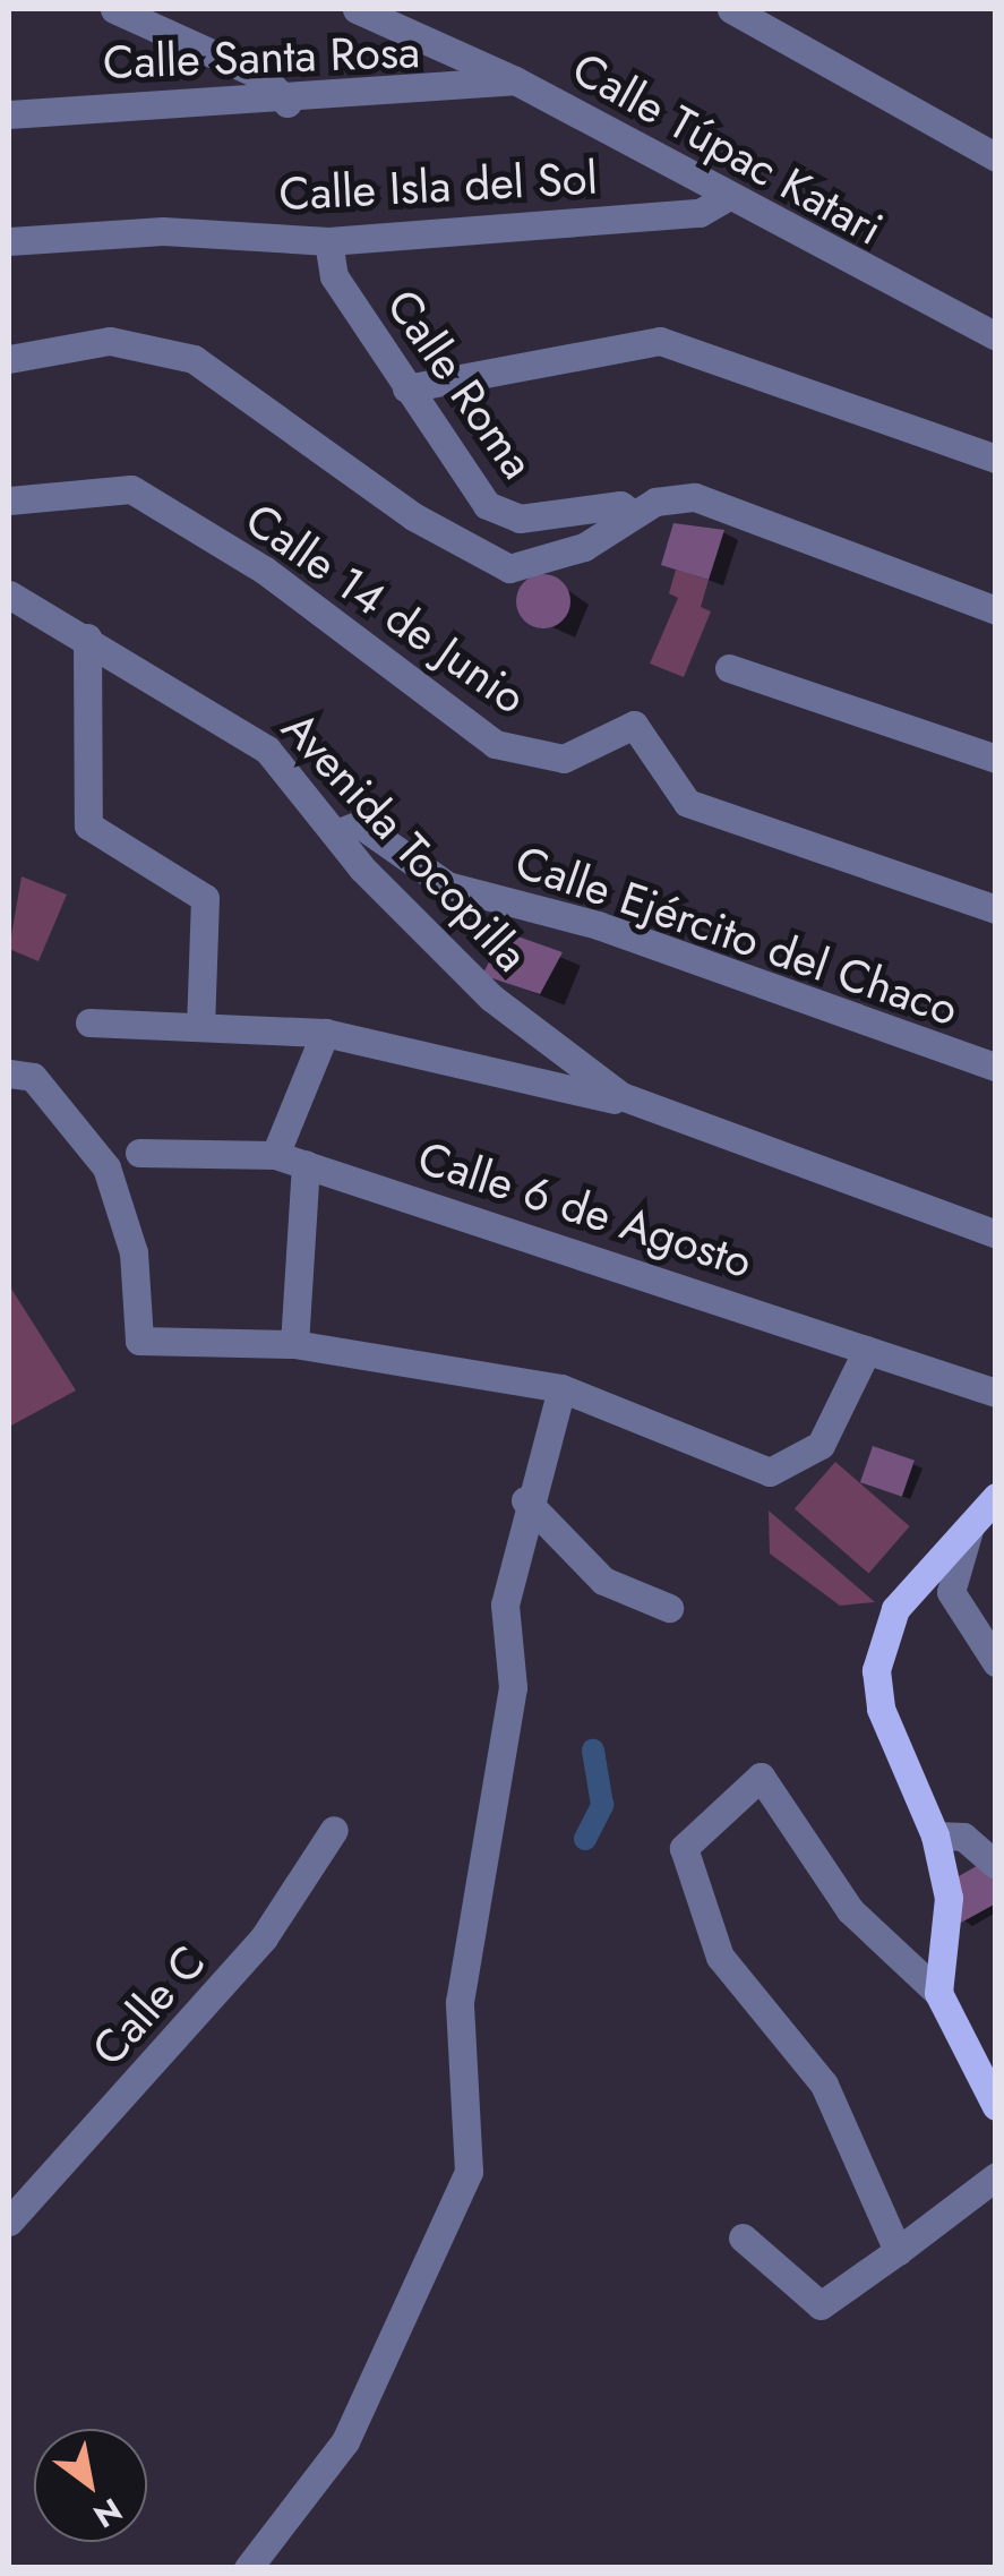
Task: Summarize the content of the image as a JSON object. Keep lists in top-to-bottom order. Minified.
{"streets":{"street":["Calle Santa Rosa","Calle Túpac Katari","Calle Isla del Sol","Calle Roma","Calle 14 de Junio","Avenida Tocopilla","Calle Ejército del Chaco","Calle 6 de Agosto","Calle C"]},"crossings":[["Calle Santa Rosa","Calle Túpac Katari"],["Calle Túpac Katari","Calle Isla del Sol"],["Calle Isla del Sol","Calle Roma"],["Avenida Tocopilla","Calle Ejército del Chaco"]],"north":"bottom right"}
